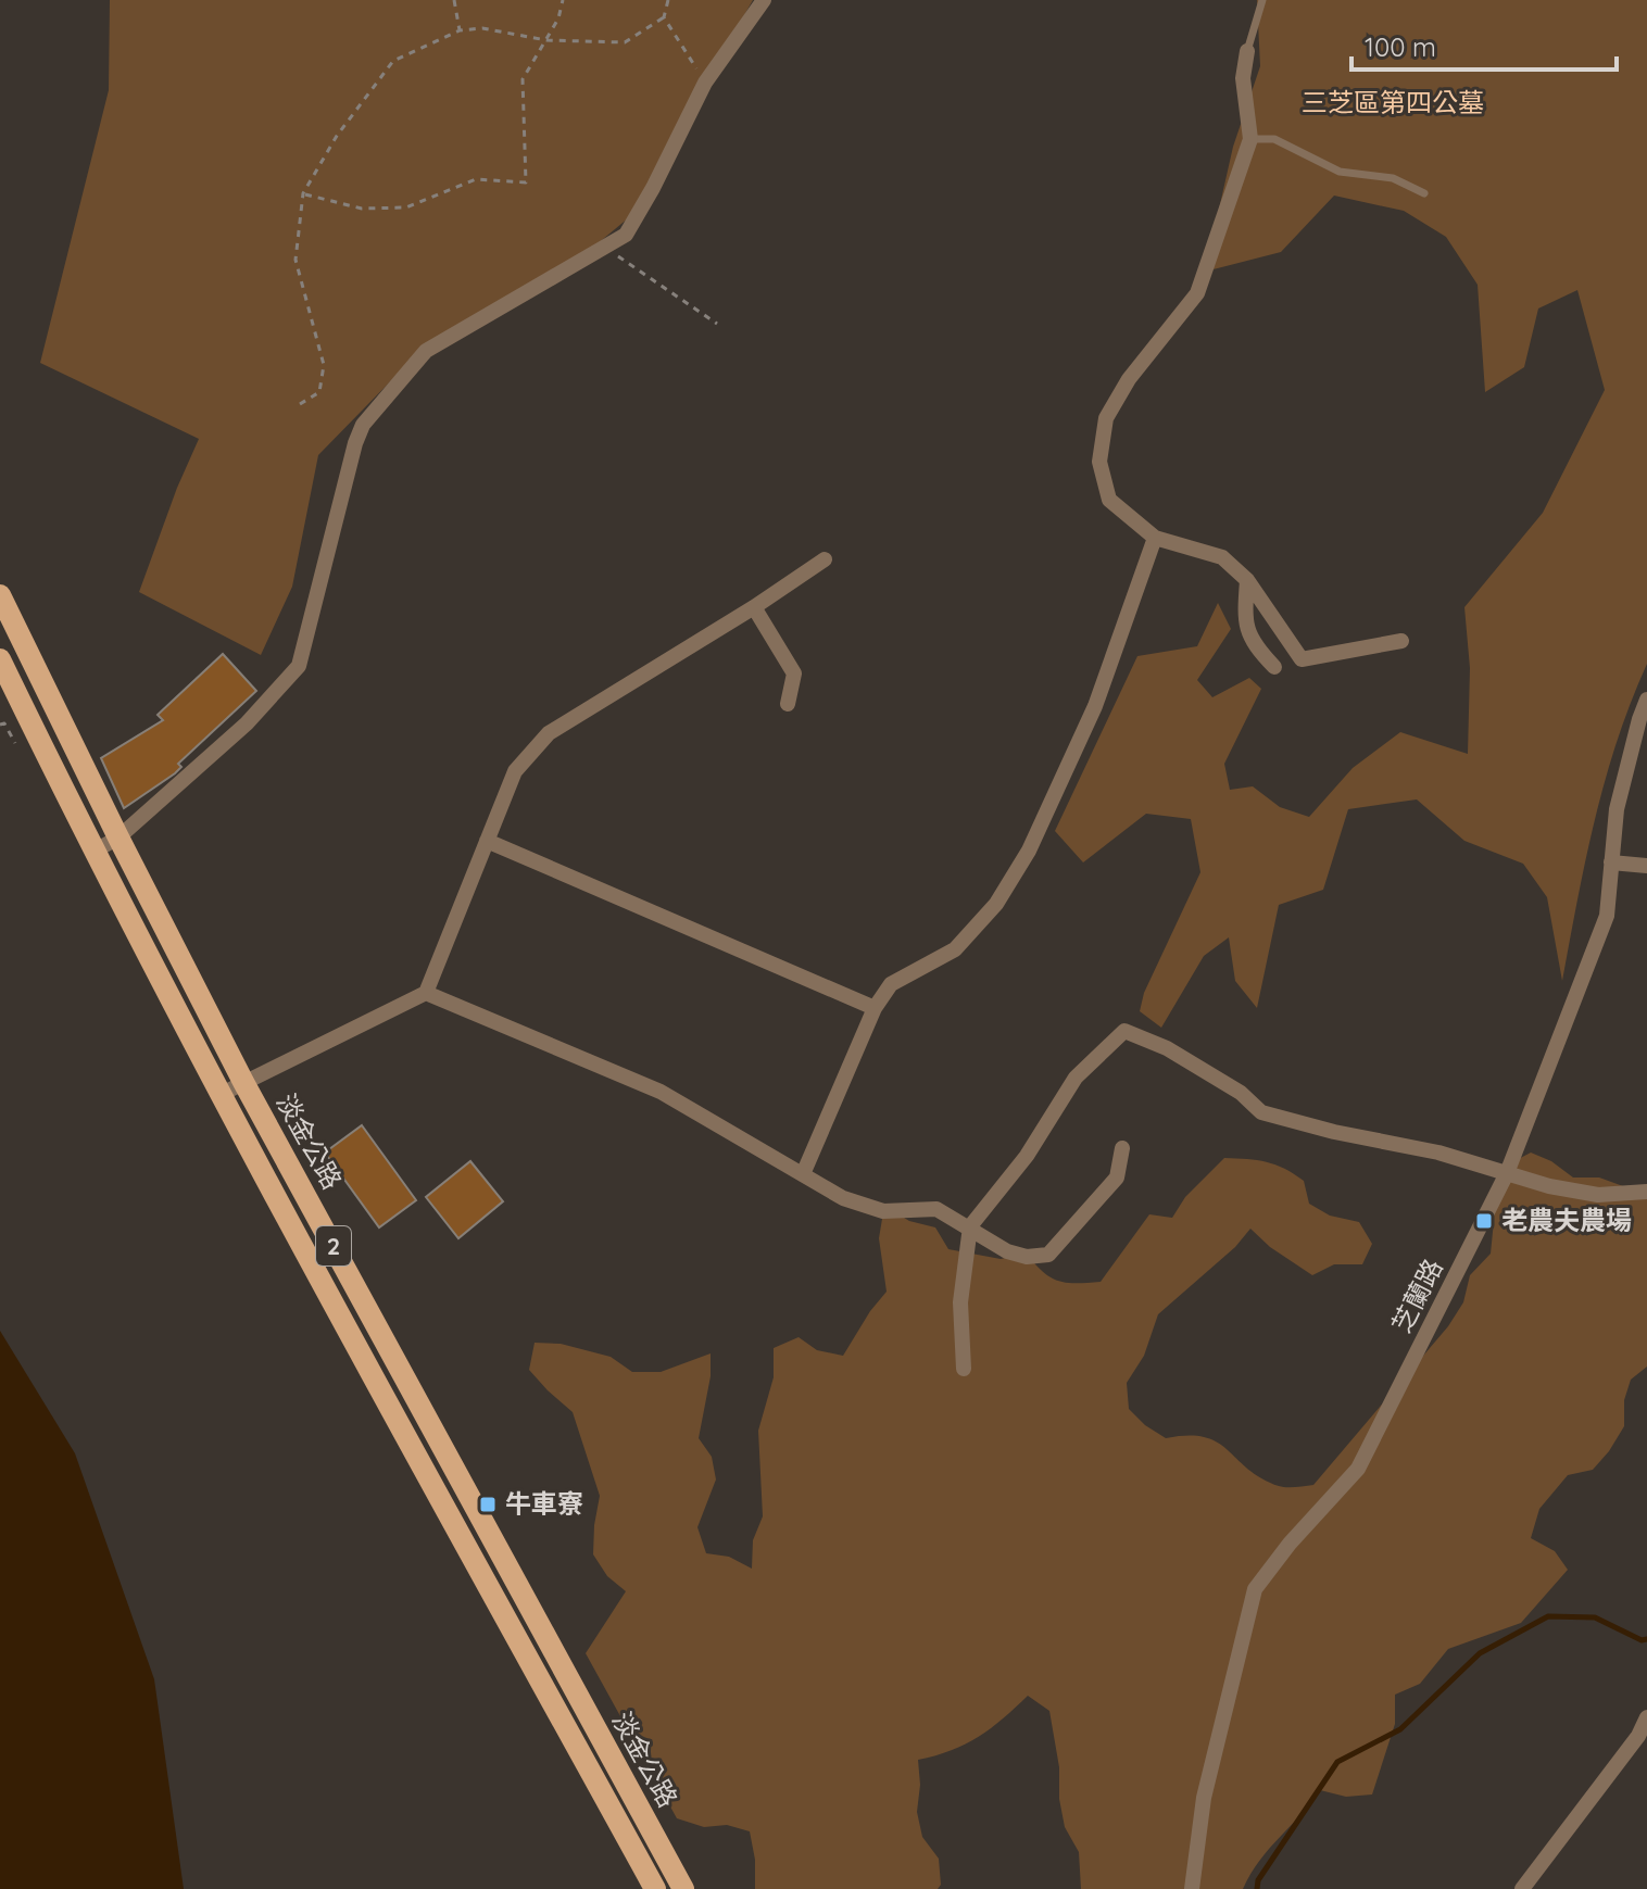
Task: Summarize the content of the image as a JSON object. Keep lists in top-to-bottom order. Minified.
{"streets":{"main road":["淡金公路","2"],"street":["芝蘭路"]},"parks":["三芝區第四公墓"],"places":{"transit":["老農夫農場","牛車寮"]},"scale_bar":"100 m"}
